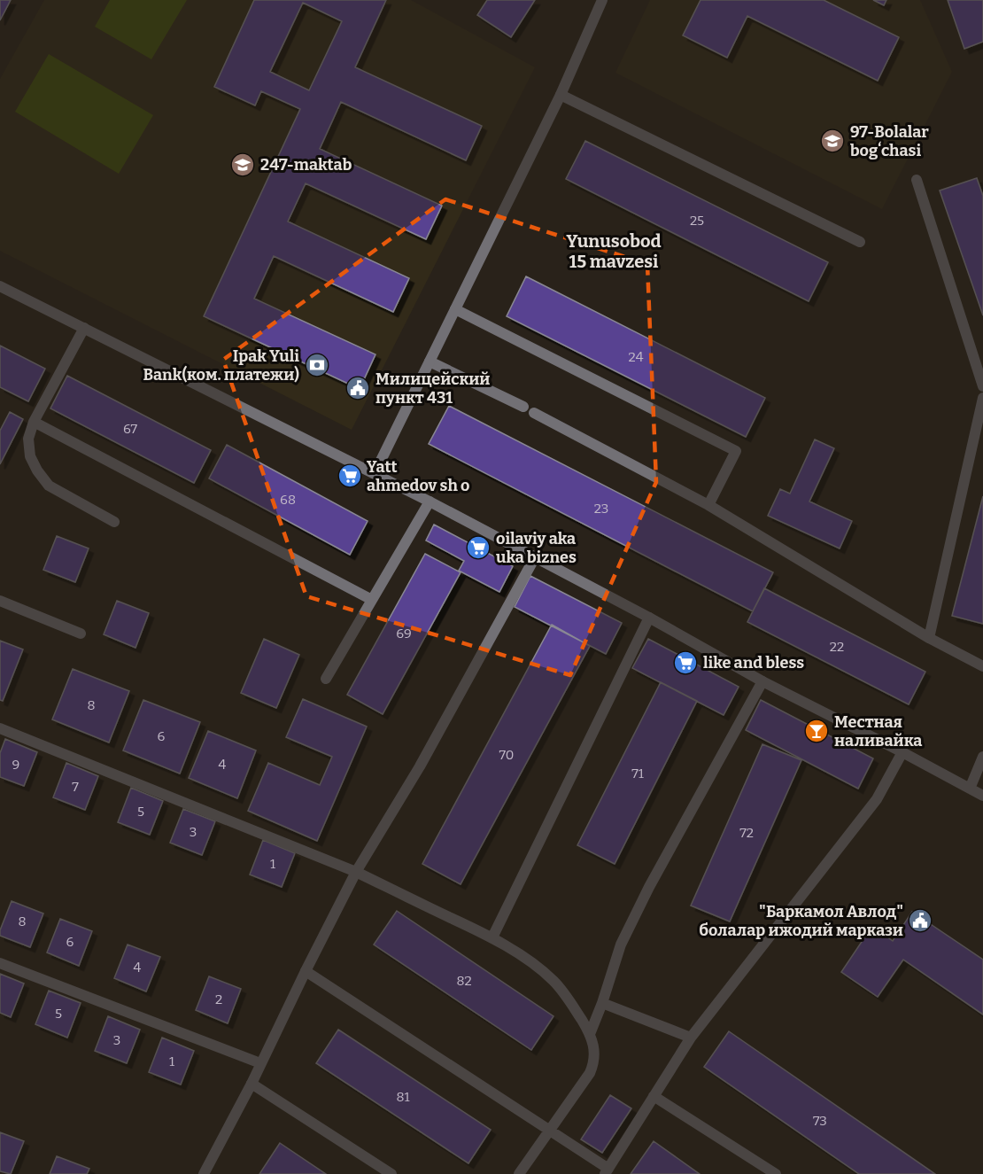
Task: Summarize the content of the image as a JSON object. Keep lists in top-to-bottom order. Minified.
{"districts":["Yunusobod 15 mavzesi"],"places":{"school or university":["97-Bolalar bogʻchasi","247-maktab"],"bank":["Ipak Yuli Bank(ком. платежи)"],"public building":["Милицейский пункт 431","\"Баркамол Авлод\" болалар ижодий маркази"],"supermarket":["Yatt ahmedov sh o","oilaviy aka uka biznes","like and bless"],"bar":["Местная наливайка"]},"house_numbers":["25","24","67","68","23","69","22","8","6","70","9","4","71","7","5","3","72","1","8","6","4","82","2","5","3","1","81","73"]}
